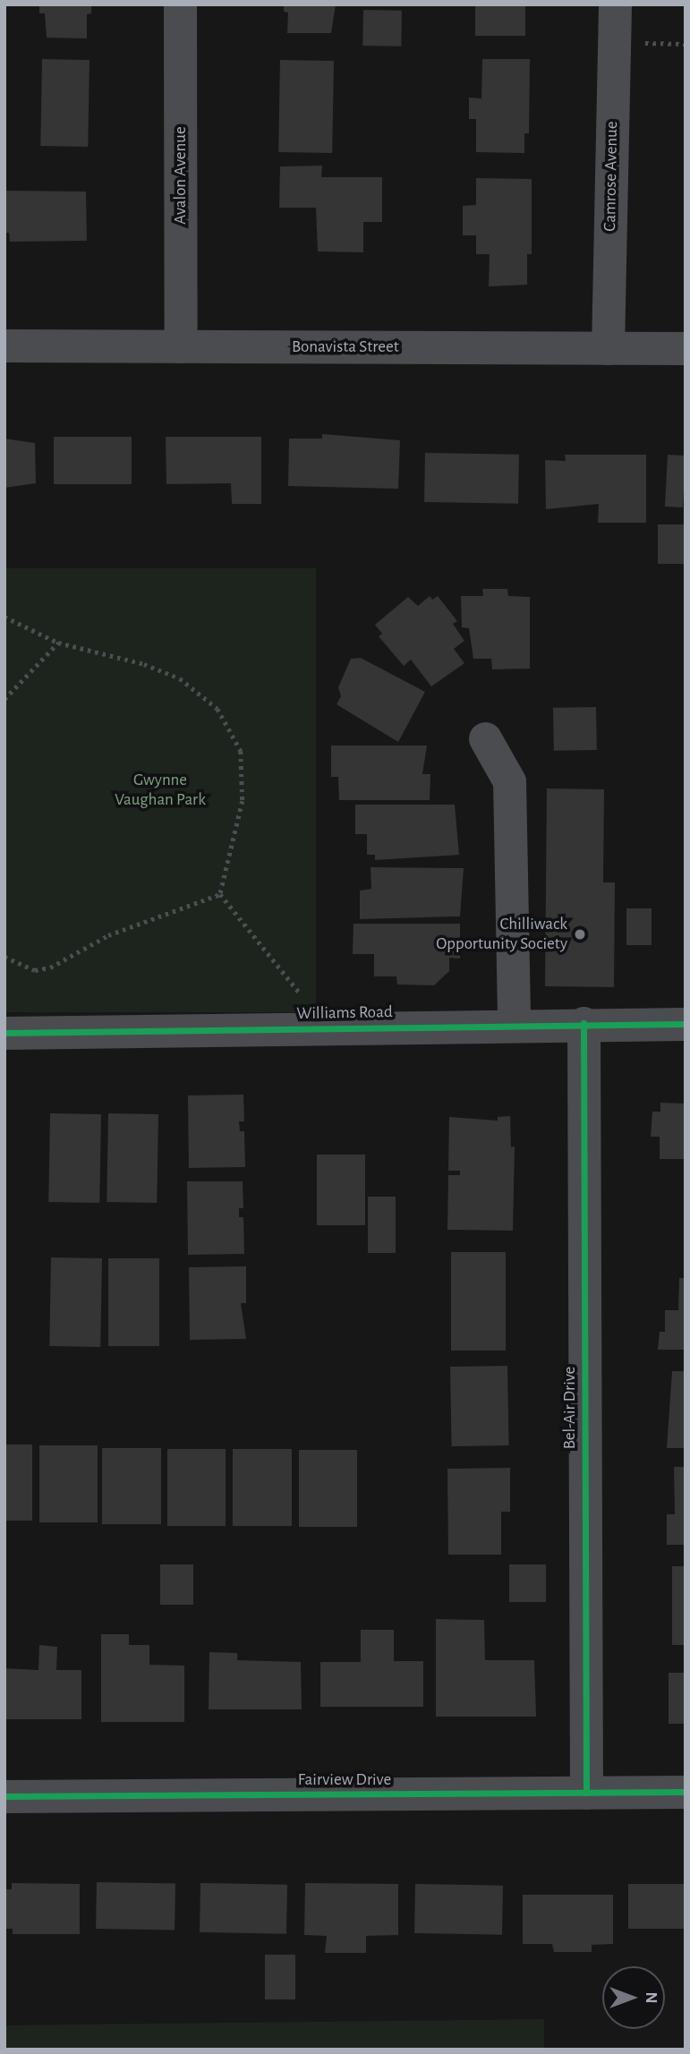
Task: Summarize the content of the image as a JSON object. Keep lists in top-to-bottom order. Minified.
{"streets":{"street":["Avalon Avenue","Camrose Avenue","Bonavista Street","Williams Road","Bel-Air Drive","Fairview Drive"]},"crossings":[["Avalon Avenue","Bonavista Street"],["Camrose Avenue","Bonavista Street"],["Williams Road","Bel-Air Drive"],["Bel-Air Drive","Fairview Drive"]],"parks":["Gwynne Vaughan Park"],"places":["Chilliwack Opportunity Society"],"north":"right"}
